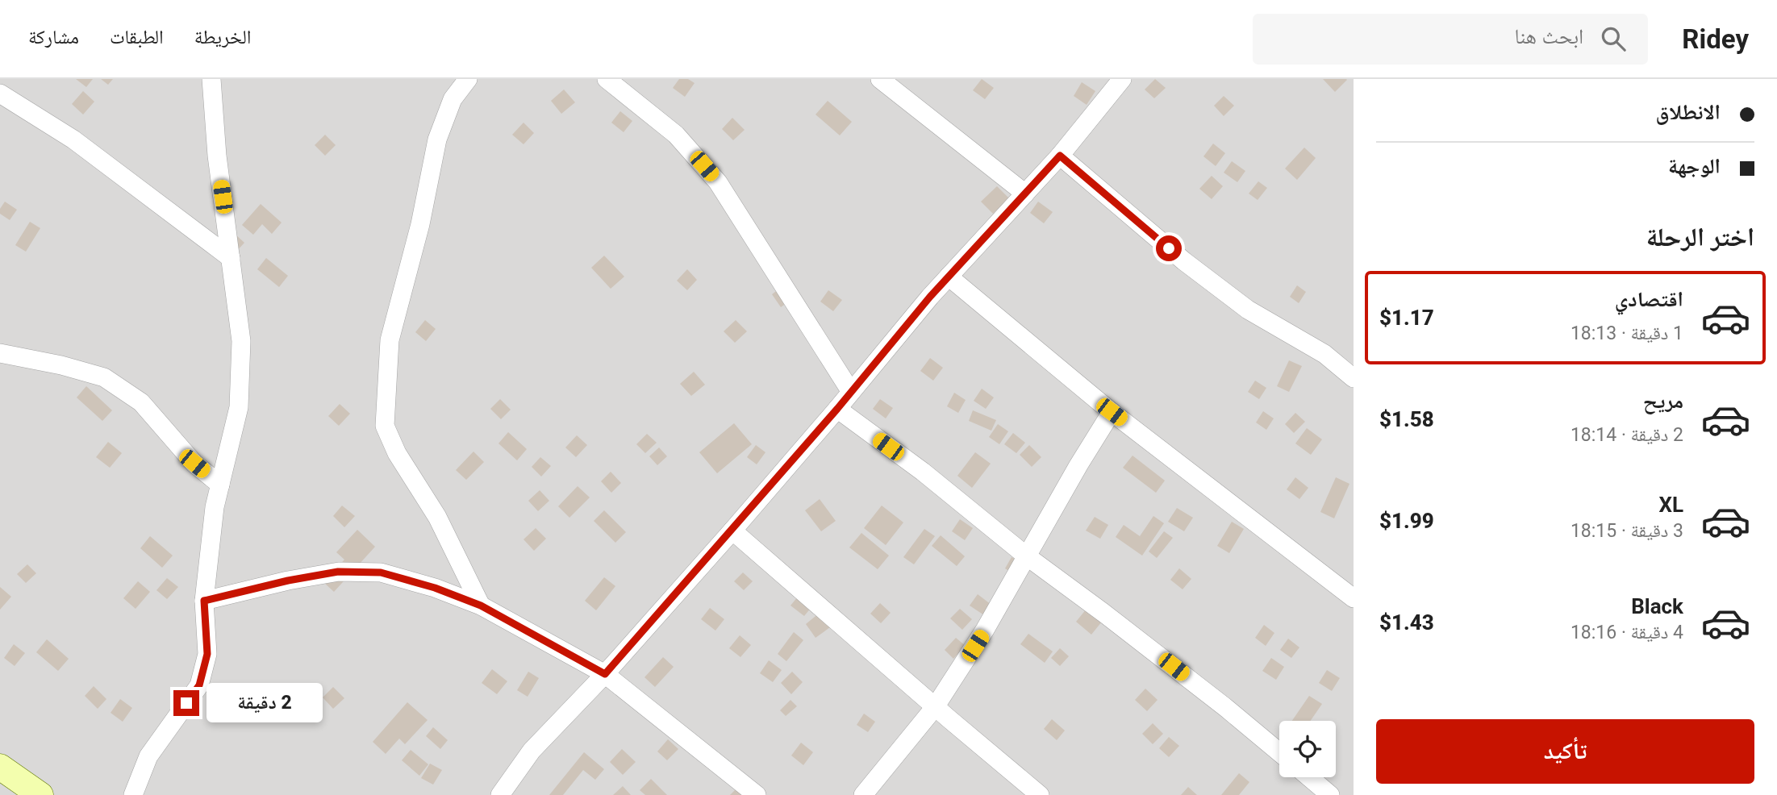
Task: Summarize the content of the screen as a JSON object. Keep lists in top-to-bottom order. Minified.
{"page":{"header":"Ridey","search":"ابحث هنا","nav":["الخريطة","الطبقات","مشاركة"],"banner":["الانطلاق","الوجهة"],"heading":"اختر الرحلة","list":[{"name":"اقتصادي","note":"1 دقيقة · 18:13","value":"$1.17"},{"name":"مريح","note":"2 دقيقة · 18:14","value":"$1.58"},{"name":"XL","note":"3 دقيقة · 18:15","value":"$1.99"},{"name":"Black","note":"4 دقيقة · 18:16","value":"$1.43"}],"bubble":"2 دقيقة","buttons":"تأكيد"}}
